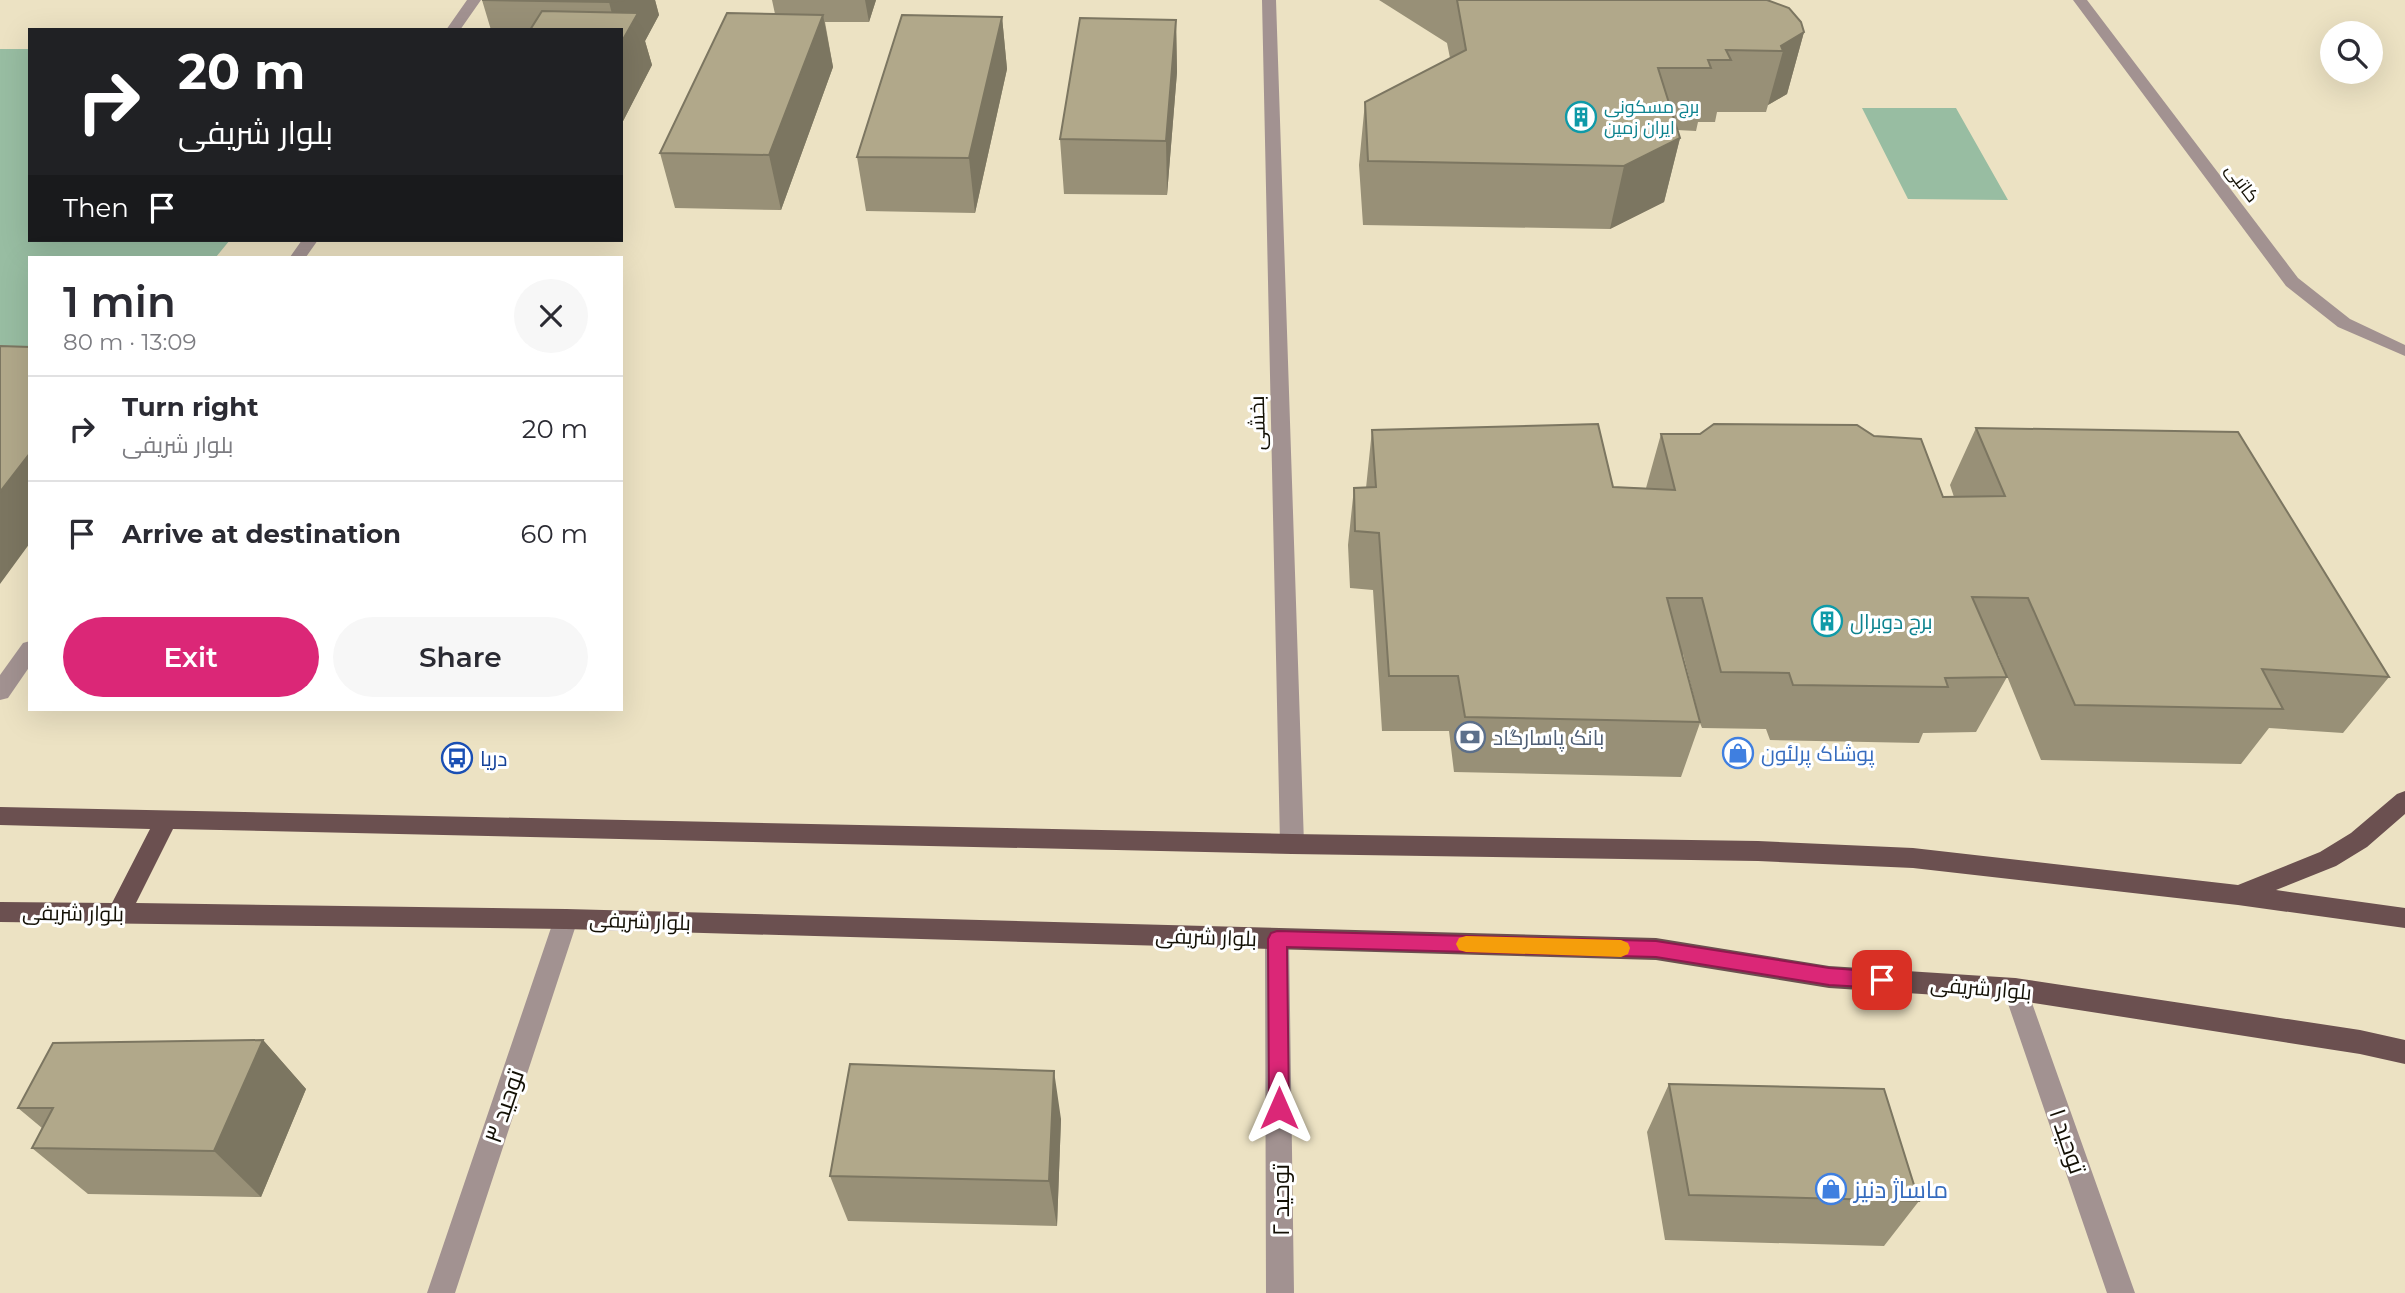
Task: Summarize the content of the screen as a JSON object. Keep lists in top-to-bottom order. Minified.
{"streets":{"main road":["بلوار شریفی"],"street":["کاتبی","بخشی","توحید ۳","توحید ۱","توحید ۲"]},"crossings":[["بلوار شریفی","توحید ۳"],["بلوار شریفی","توحید ۱"],["بلوار شریفی","توحید ۲"]],"places":{"building":["برج مسکونی ایران زمین","برج دوبرال"],"bank":["بانک پاسارگاد"],"shop":["پوشاک پرلئون","ماساژ دنیز"],"bus stop":["دریا"]},"page":{"turn":["20 m","بلوار شریفی"],"then":"Then","heading":["1 min","80 m · 13:09"],"list":[{"name":"Turn right","note":"بلوار شریفی","value":"20 m"},{"name":"Arrive at destination","value":"60 m"}],"buttons":["Exit","Share"]}}
